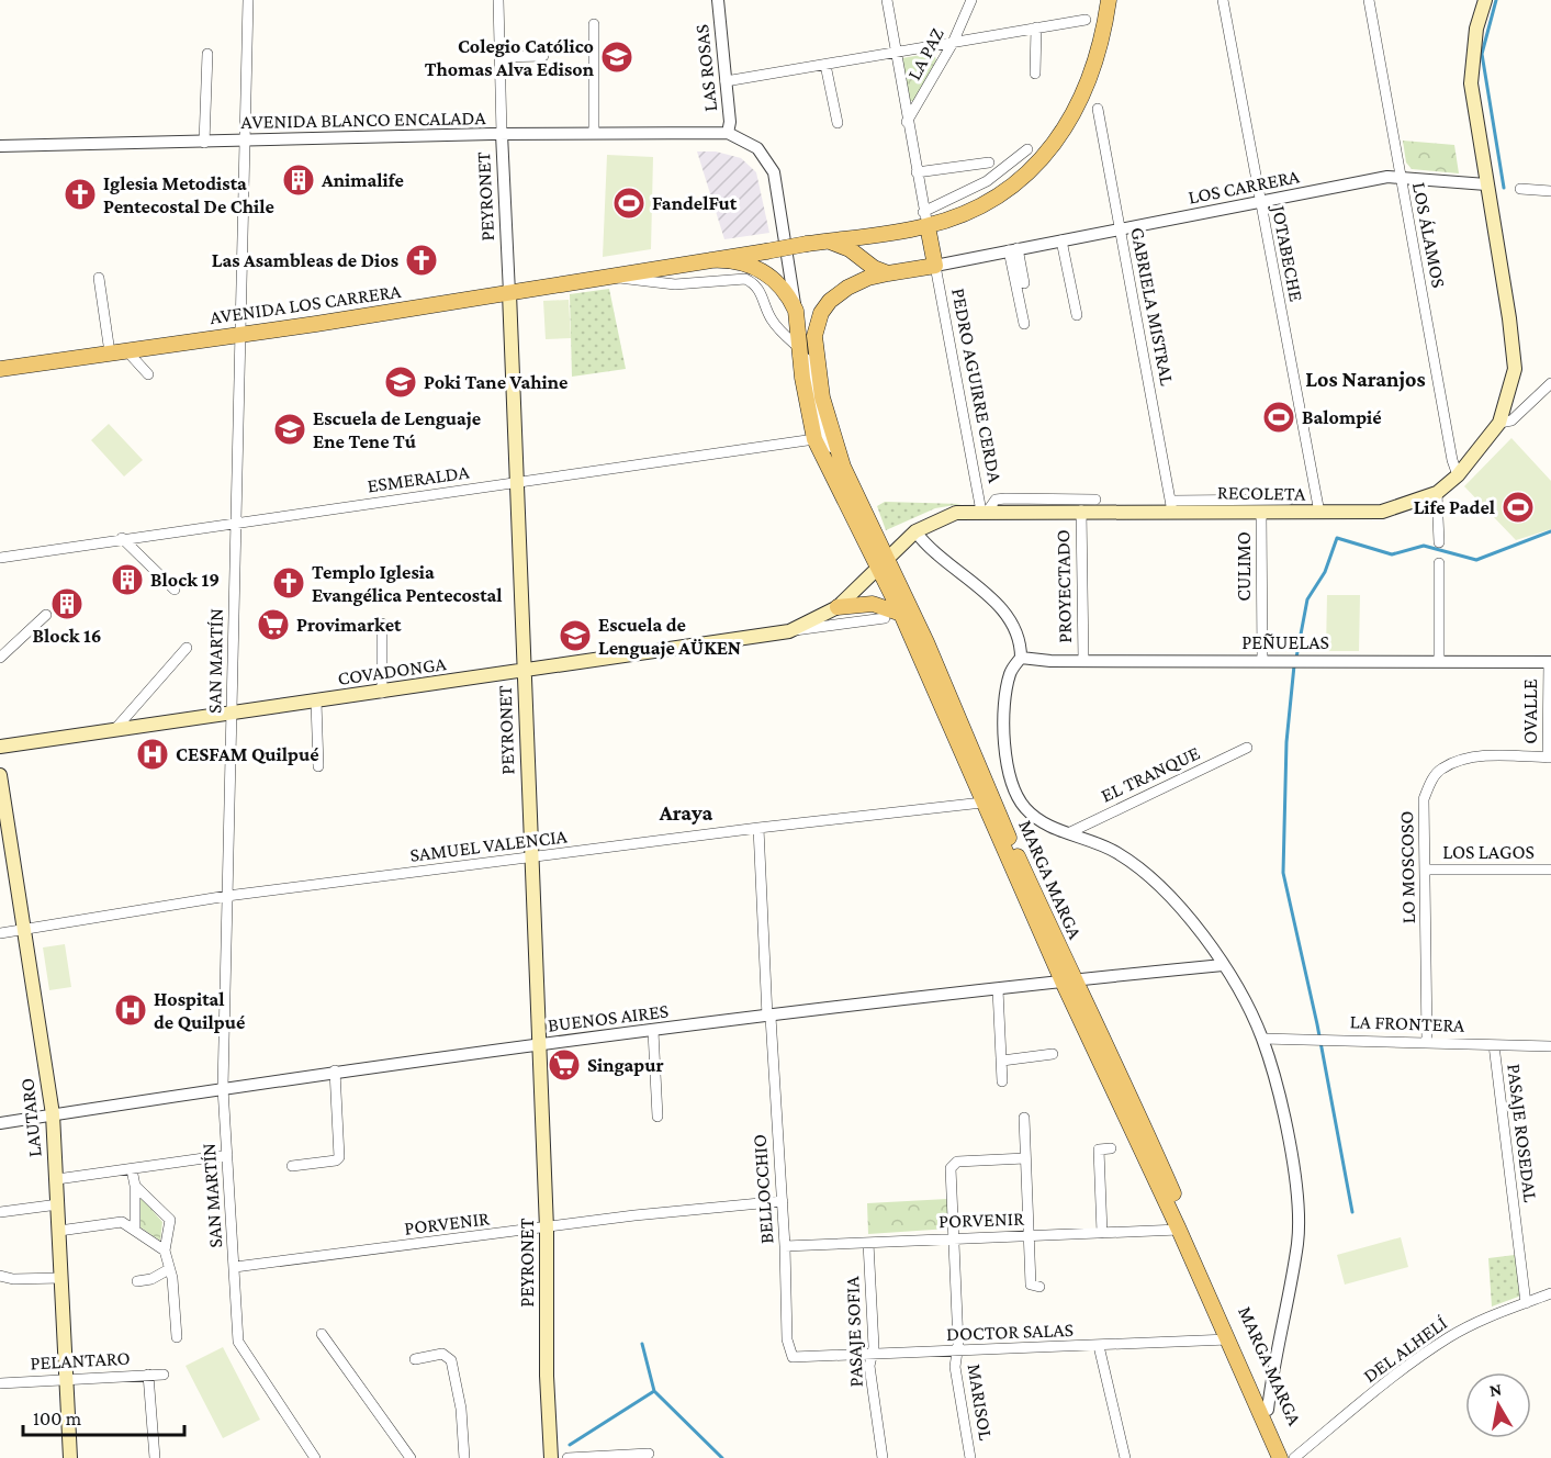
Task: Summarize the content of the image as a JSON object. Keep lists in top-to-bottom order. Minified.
{"streets":{"main road":["PEYRONET","AVENIDA LOS CARRERA","RECOLETA","COVADONGA","MARGA MARGA","LAUTARO"],"street":["LA PAZ","LAS ROSAS","AVENIDA BLANCO ENCALADA","LOS CARRERA","LOS ÁLAMOS","JOTABECHE","GABRIELA MISTRAL","PEDRO AGUIRRE CERDA","ESMERALDA","CULIMO","PROYECTADO","PEÑUELAS","SAN MARTÍN","OVALLE","EL TRANQUE","SAMUEL VALENCIA","LOS LAGOS","LO MOSCOSO","BUENOS AIRES","LA FRONTERA","PASAJE ROSEDAL","BELLOCCHIO","PORVENIR","PASAJE SOFIA","DOCTOR SALAS","DEL ALHELÍ","PELANTARO","MARISOL"]},"crossings":[["LAS ROSAS","AVENIDA BLANCO ENCALADA"],["LAS ROSAS","MARGA MARGA"],["AVENIDA BLANCO ENCALADA","PEYRONET"],["AVENIDA BLANCO ENCALADA","SAN MARTÍN"],["AVENIDA BLANCO ENCALADA","MARGA MARGA"],["LOS CARRERA","LOS ÁLAMOS"],["LOS CARRERA","JOTABECHE"],["LOS CARRERA","GABRIELA MISTRAL"],["LOS CARRERA","PEDRO AGUIRRE CERDA"],["LOS CARRERA","RECOLETA"],["PEYRONET","AVENIDA LOS CARRERA"],["PEYRONET","ESMERALDA"],["PEYRONET","COVADONGA"],["PEYRONET","SAMUEL VALENCIA"],["PEYRONET","BUENOS AIRES"],["PEYRONET","PORVENIR"],["LOS ÁLAMOS","RECOLETA"],["JOTABECHE","RECOLETA"],["AVENIDA LOS CARRERA","SAN MARTÍN"],["AVENIDA LOS CARRERA","MARGA MARGA"],["GABRIELA MISTRAL","RECOLETA"],["PEDRO AGUIRRE CERDA","RECOLETA"],["ESMERALDA","SAN MARTÍN"],["ESMERALDA","MARGA MARGA"],["RECOLETA","CULIMO"],["RECOLETA","PROYECTADO"],["RECOLETA","COVADONGA"],["RECOLETA","MARGA MARGA"],["CULIMO","PEÑUELAS"],["PROYECTADO","PEÑUELAS"],["PEÑUELAS","OVALLE"],["SAN MARTÍN","COVADONGA"],["SAN MARTÍN","SAMUEL VALENCIA"],["SAN MARTÍN","BUENOS AIRES"],["SAN MARTÍN","PORVENIR"],["COVADONGA","MARGA MARGA"],["OVALLE","LO MOSCOSO"],["SAMUEL VALENCIA","MARGA MARGA"],["SAMUEL VALENCIA","LAUTARO"],["SAMUEL VALENCIA","BELLOCCHIO"],["LOS LAGOS","LO MOSCOSO"],["LO MOSCOSO","LA FRONTERA"],["MARGA MARGA","BUENOS AIRES"],["MARGA MARGA","PORVENIR"],["MARGA MARGA","DOCTOR SALAS"],["MARGA MARGA","DEL ALHELÍ"],["BUENOS AIRES","LAUTARO"],["BUENOS AIRES","BELLOCCHIO"],["LA FRONTERA","PASAJE ROSEDAL"],["LAUTARO","PELANTARO"],["PASAJE ROSEDAL","DEL ALHELÍ"],["BELLOCCHIO","PORVENIR"],["BELLOCCHIO","DOCTOR SALAS"],["PORVENIR","PASAJE SOFIA"],["PORVENIR","MARISOL"],["PASAJE SOFIA","DOCTOR SALAS"],["DOCTOR SALAS","MARISOL"]],"districts":["Los Naranjos","Araya"],"places":{"school or university":["Colegio Católico Thomas Alva Edison","Poki Tane Vahine","Escuela de Lenguaje Ene Tene Tú","Escuela de Lenguaje AÜKEN"],"building":["Animalife","Block 19","Block 16"],"church":["Iglesia Metodista Pentecostal De Chile","Las Asambleas de Dios","Templo Iglesia Evangélica Pentecostal"],"sports":["FandelFut","Balompié","Life Padel"],"supermarket":["Provimarket","Singapur"],"hospital":["CESFAM Quilpué","Hospital de Quilpué"]},"scale_bar":"100 m","north":"top"}
